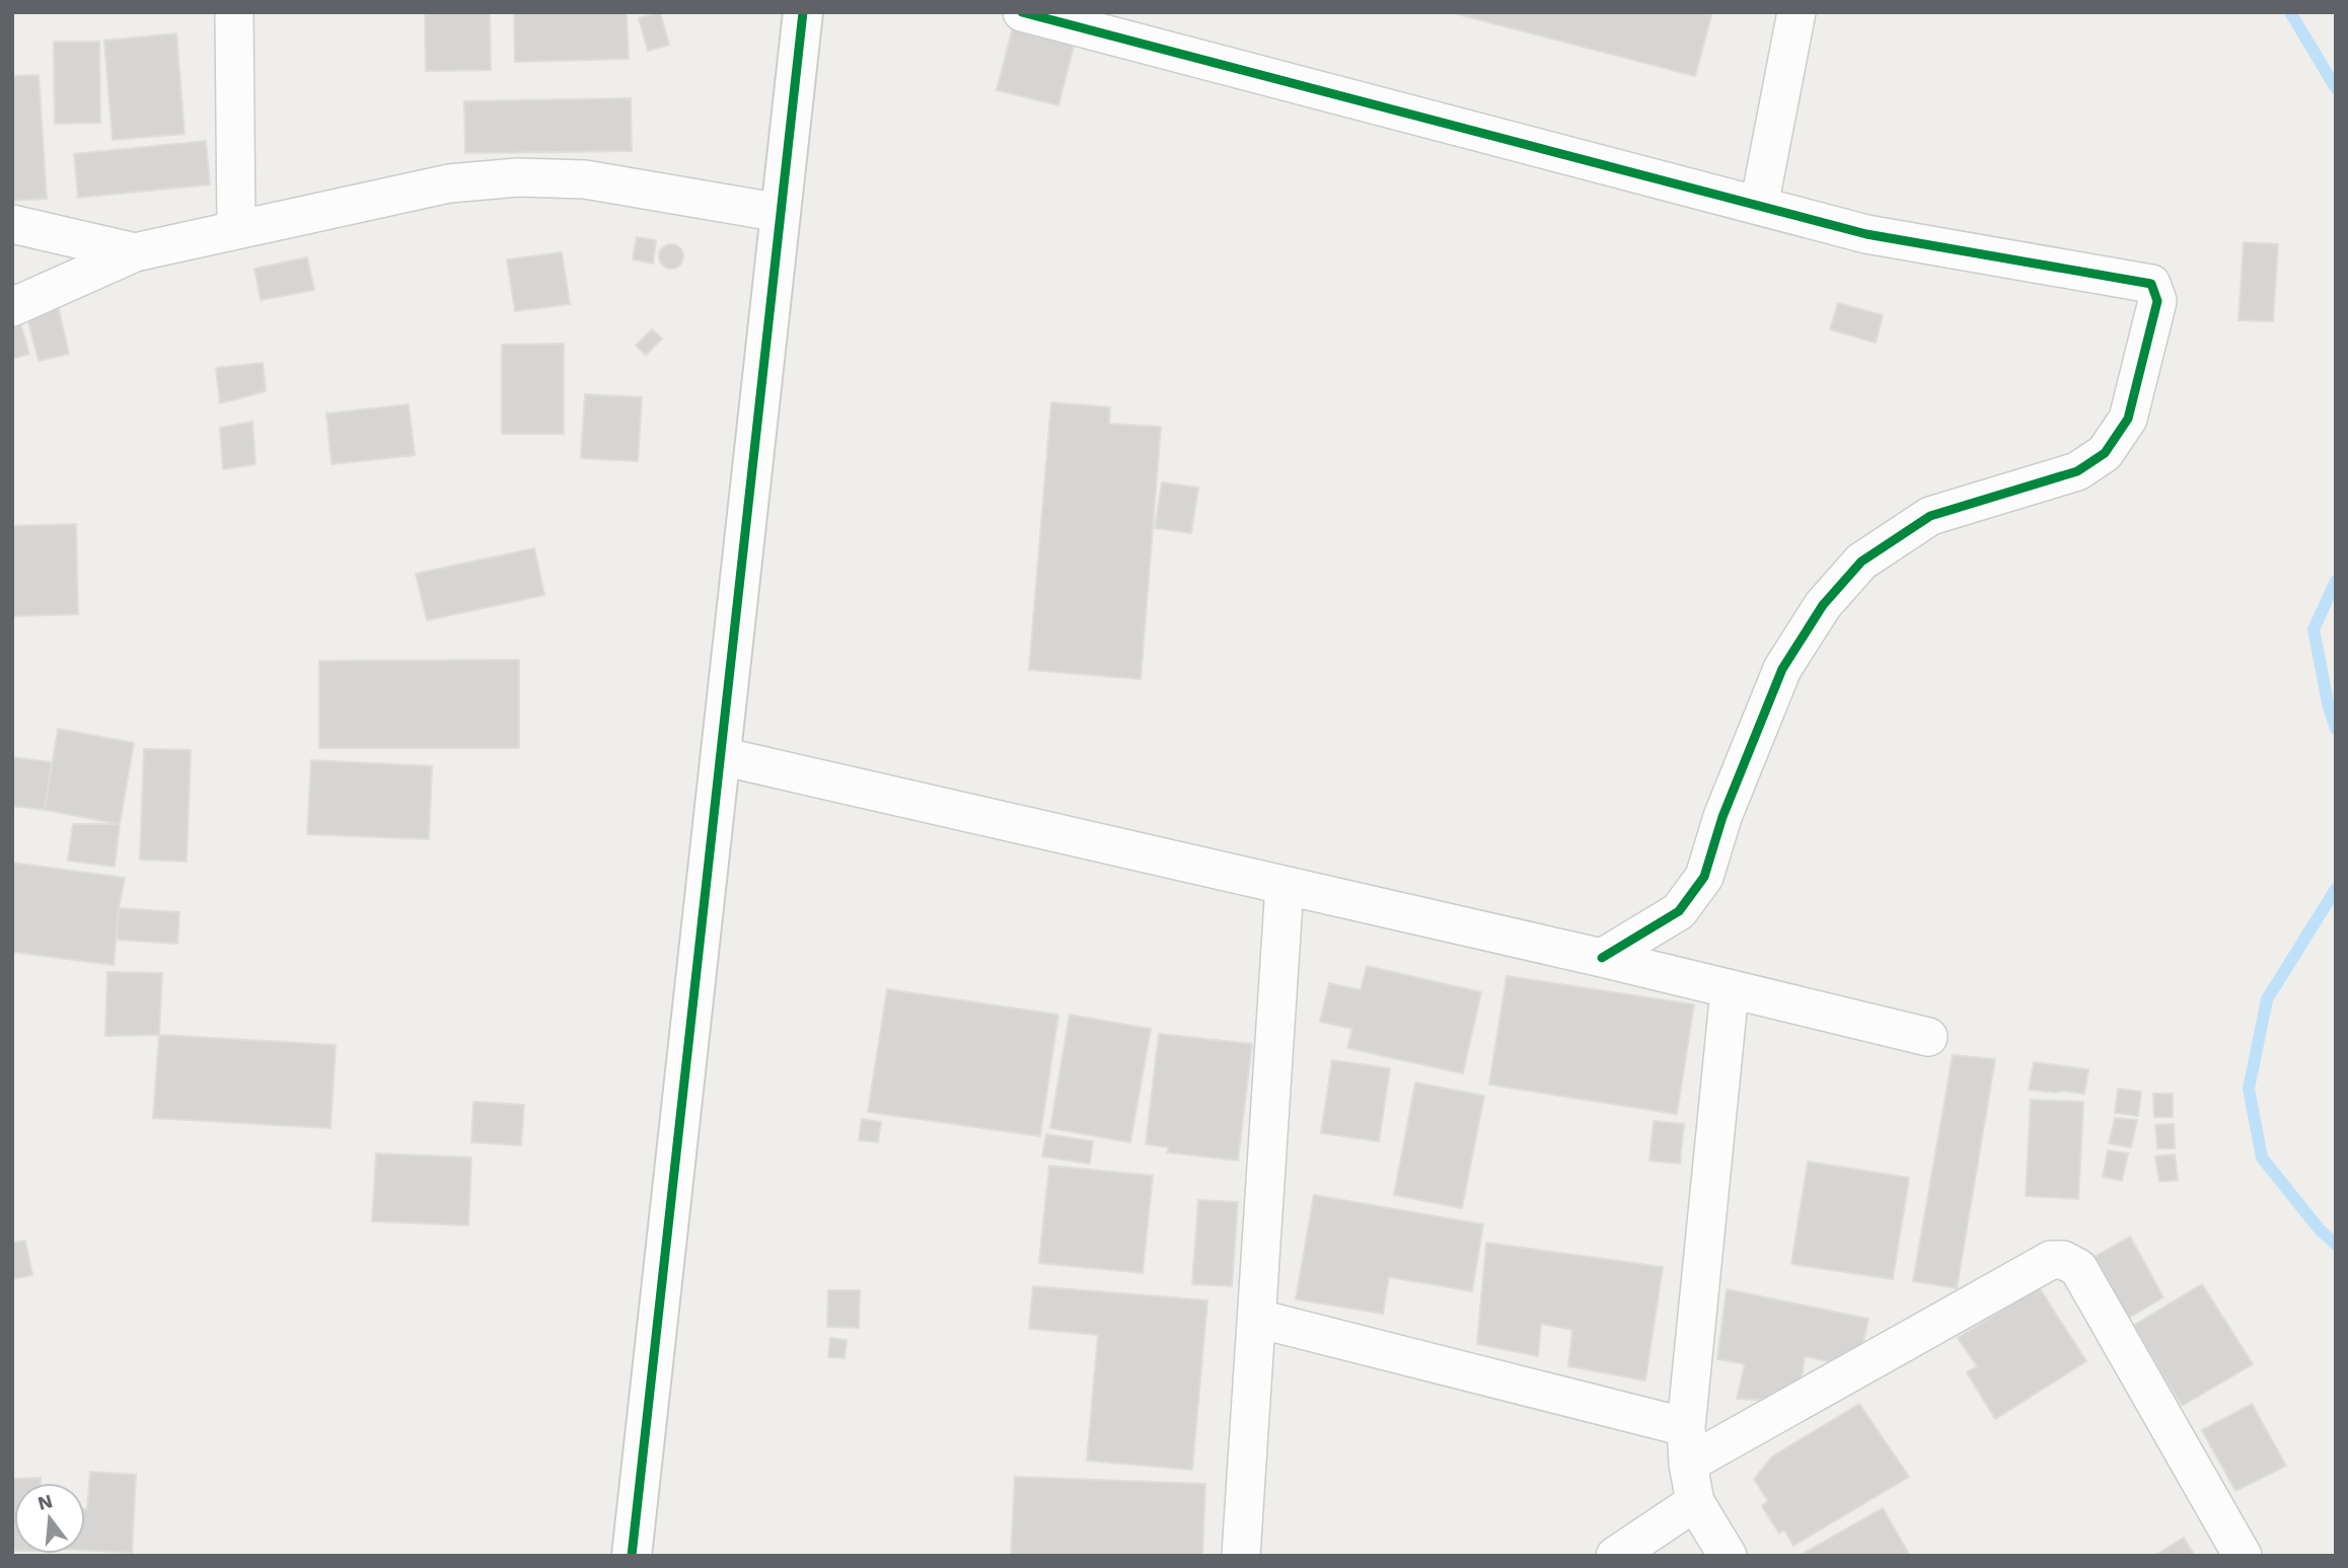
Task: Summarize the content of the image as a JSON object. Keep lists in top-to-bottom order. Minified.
{"north":"top"}
